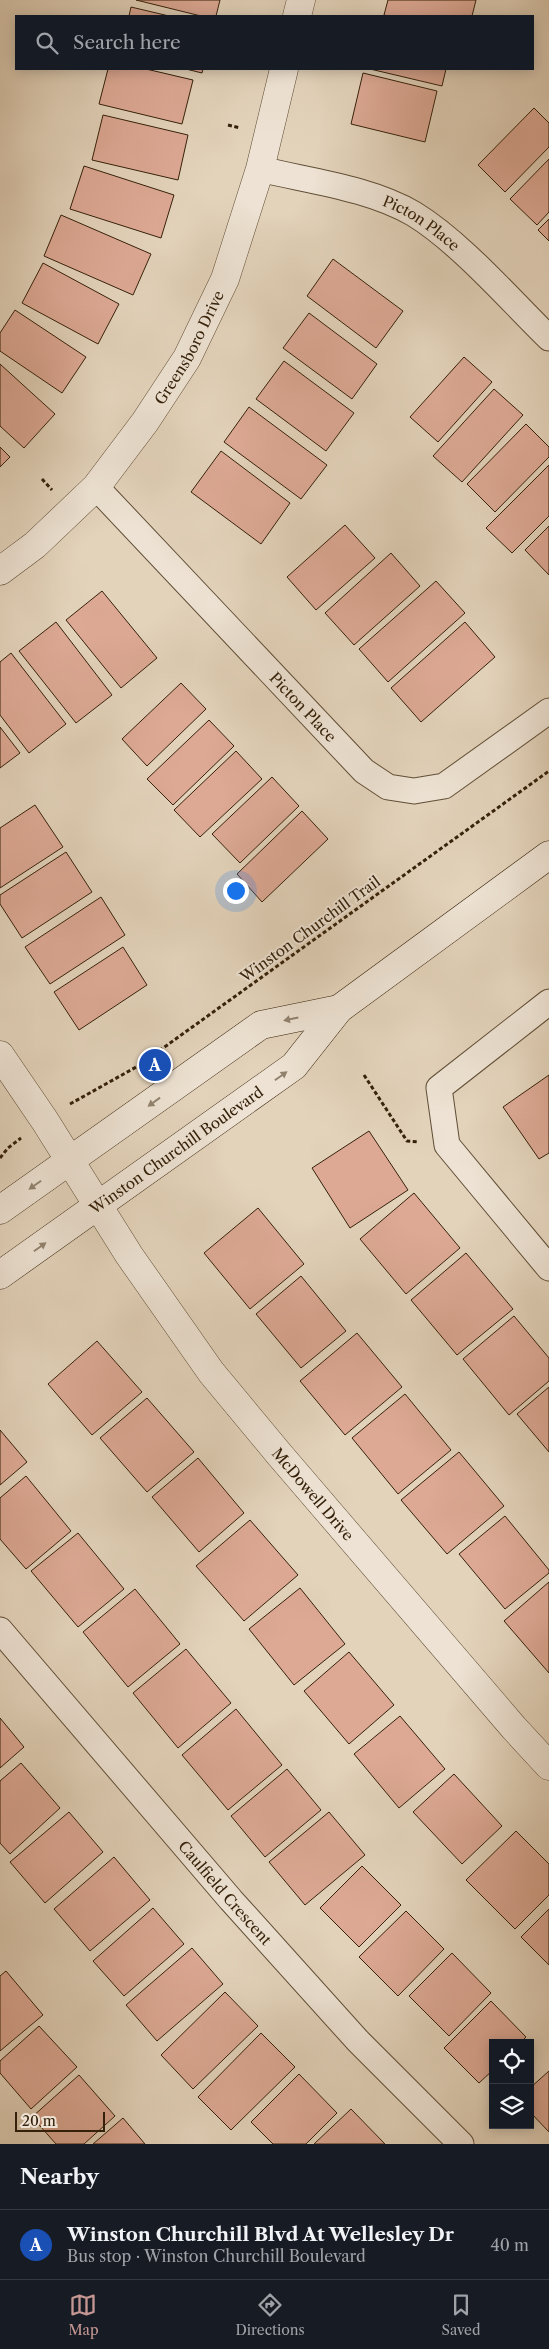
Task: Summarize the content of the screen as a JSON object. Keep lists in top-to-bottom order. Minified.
{"streets":{"street":["Picton Place","Greensboro Drive","Winston Churchill Boulevard","McDowell Drive","Caulfield Crescent"],"path":["Winston Churchill Trail"]},"crossings":[["Picton Place","Greensboro Drive"],["Winston Churchill Boulevard","McDowell Drive"]],"scale_bar":"20 m","page":{"search":"Search here","pins":"A","scale":"20 m","heading":"Nearby","list":[{"mark":"A","name":"Winston Churchill Blvd At Wellesley Dr","note":"Bus stop · Winston Churchill Boulevard","value":"40 m"}],"nav":["Map","Directions","Saved"]}}
